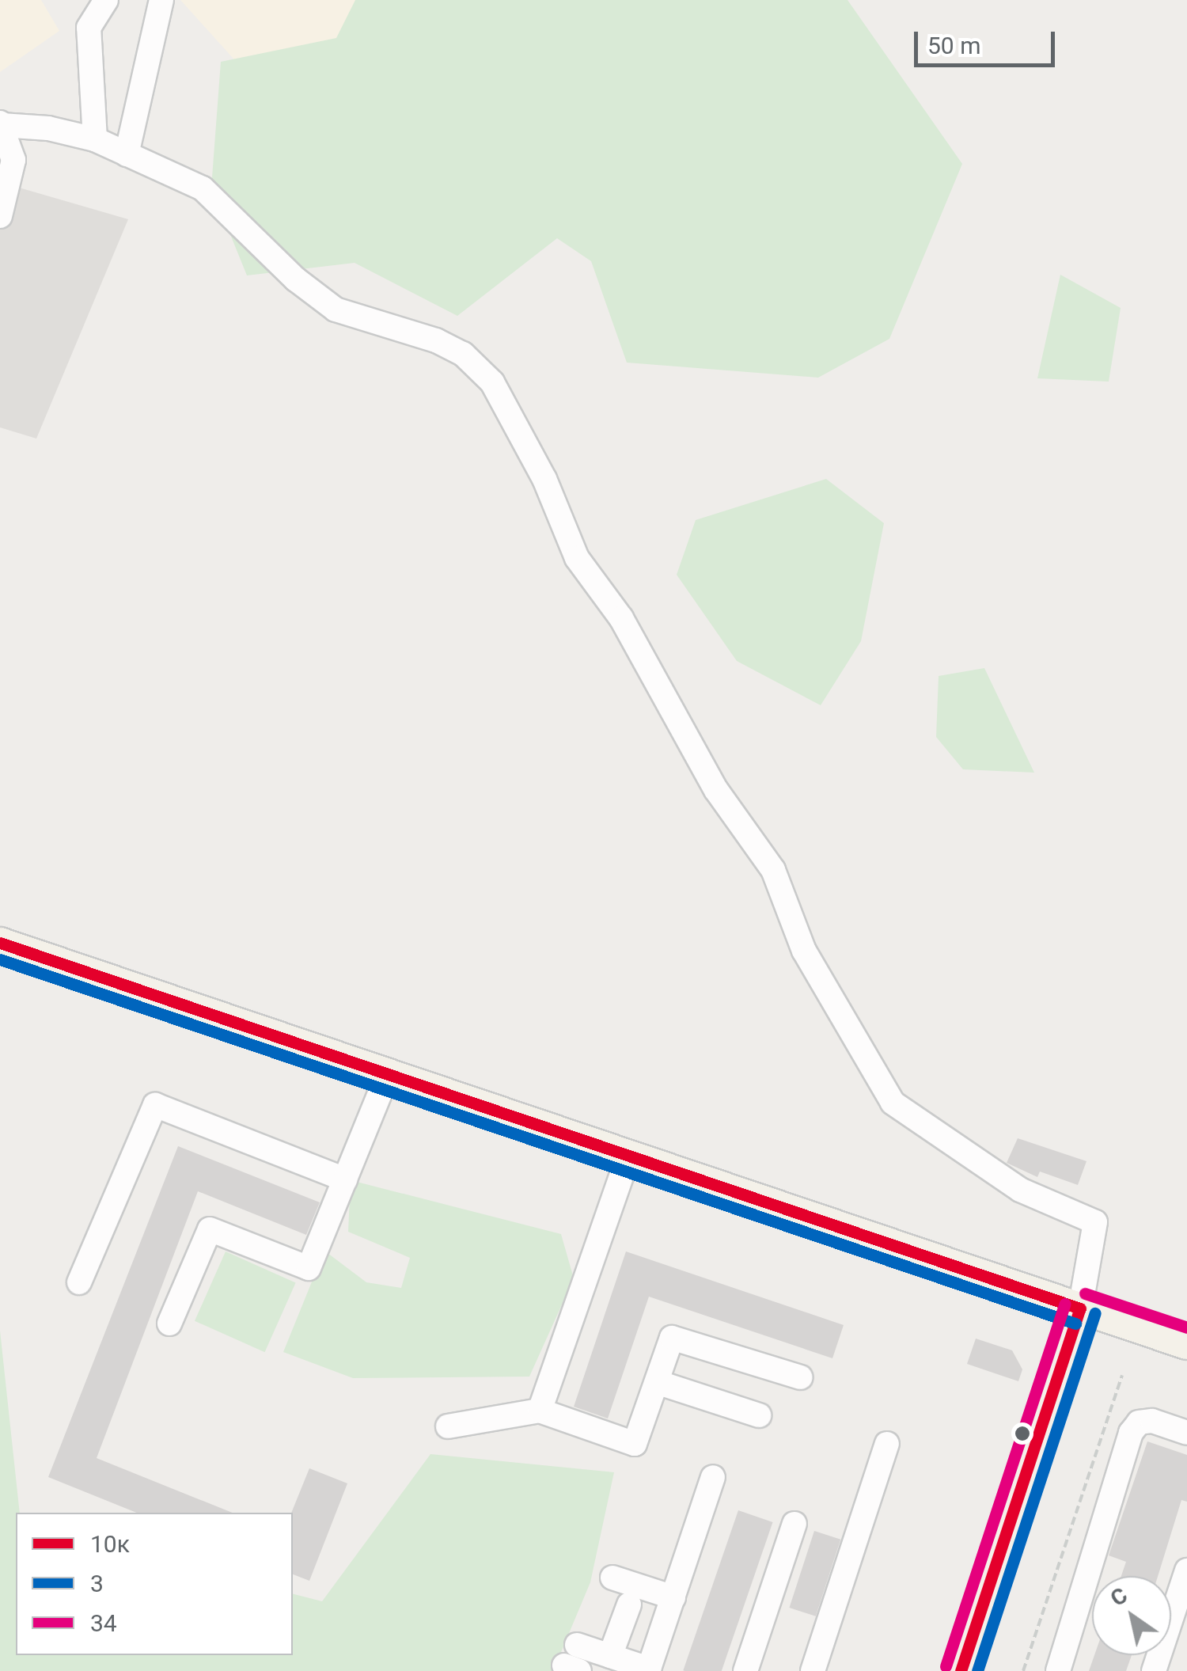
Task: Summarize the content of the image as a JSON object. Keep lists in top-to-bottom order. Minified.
{"lines":["transit line 10к","transit line 3","transit line 34"],"legend":["10к","3","34"],"scale_bar":"50 m","north":"top left"}
